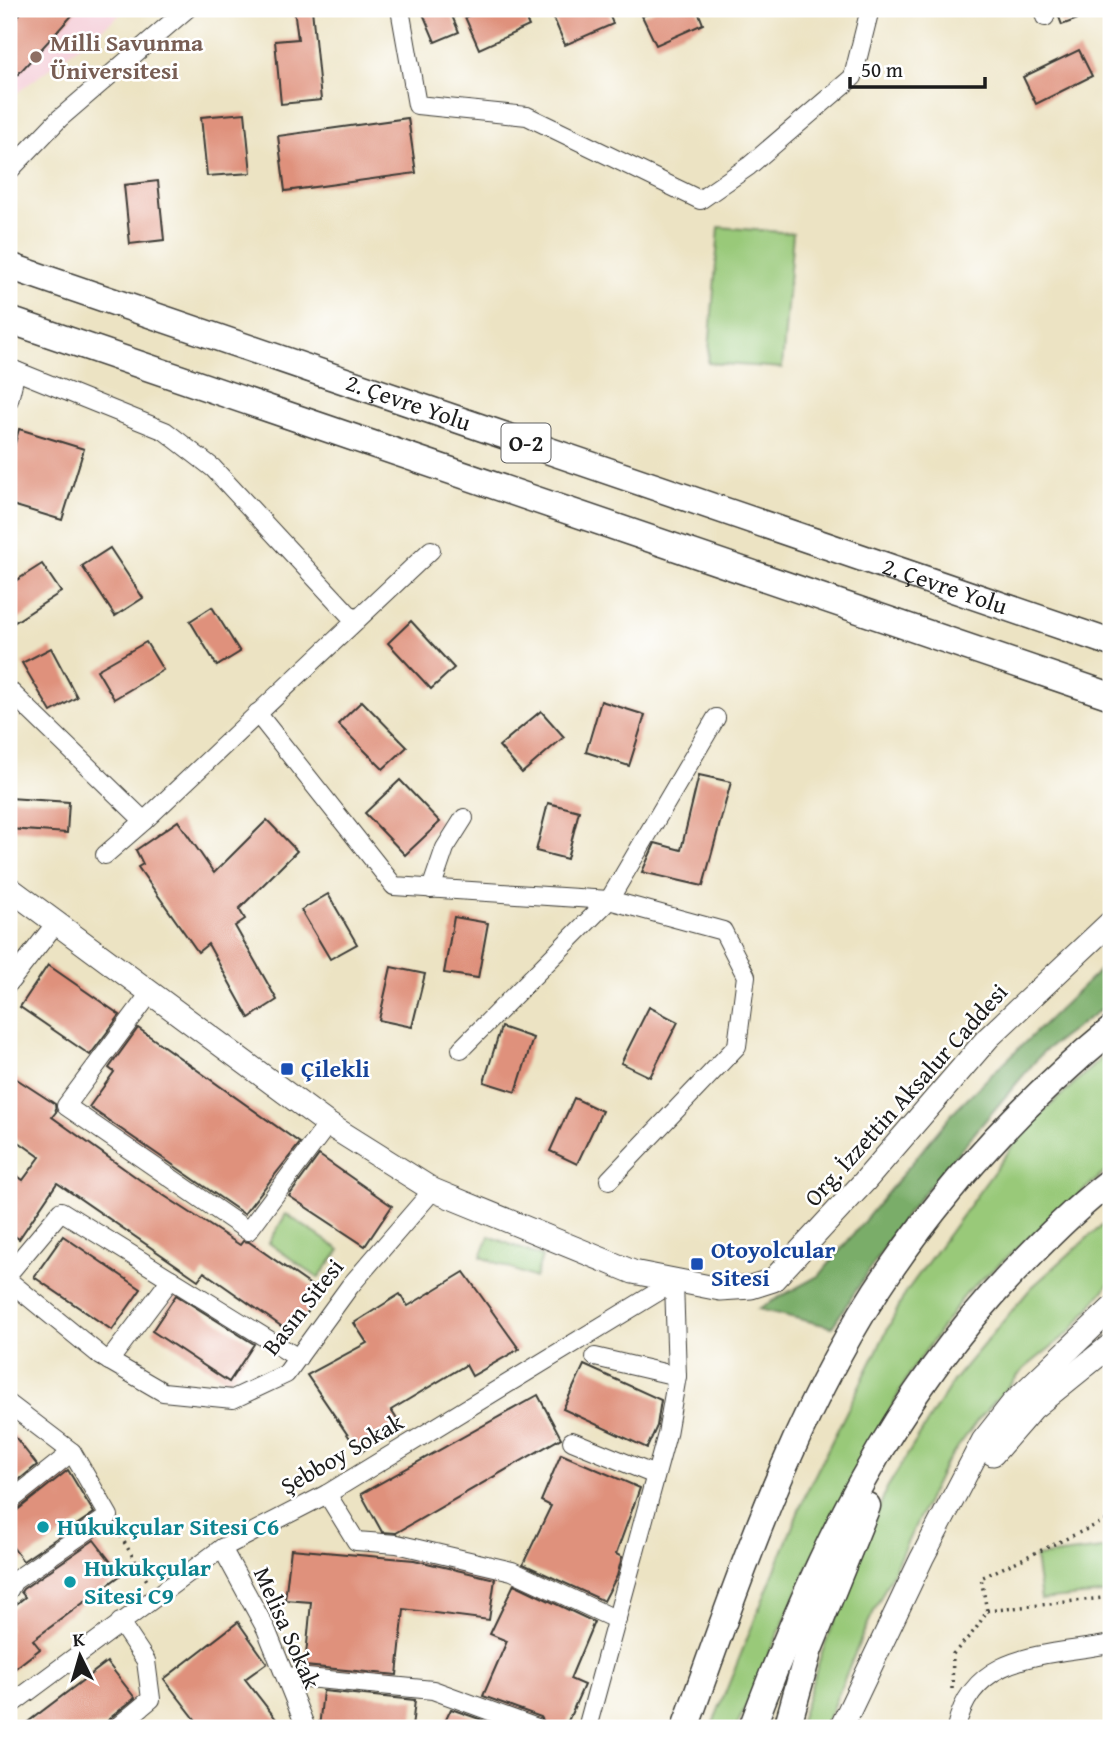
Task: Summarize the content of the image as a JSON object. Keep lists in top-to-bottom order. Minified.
{"streets":{"highway":["2. Çevre Yolu","O-2"],"main road":["Org. İzzettin Aksalur Caddesi"],"street":["Basın Sitesi","Şebboy Sokak","Melisa Sokak"]},"crossings":[["Org. İzzettin Aksalur Caddesi","Basın Sitesi"],["Org. İzzettin Aksalur Caddesi","Şebboy Sokak"],["Şebboy Sokak","Melisa Sokak"]],"places":{"other":["Milli Savunma Üniversitesi","Hukukçular Sitesi C6","Hukukçular Sitesi C9"],"transit":["Çilekli","Otoyolcular Sitesi"]},"scale_bar":"50 m","north":"top"}
